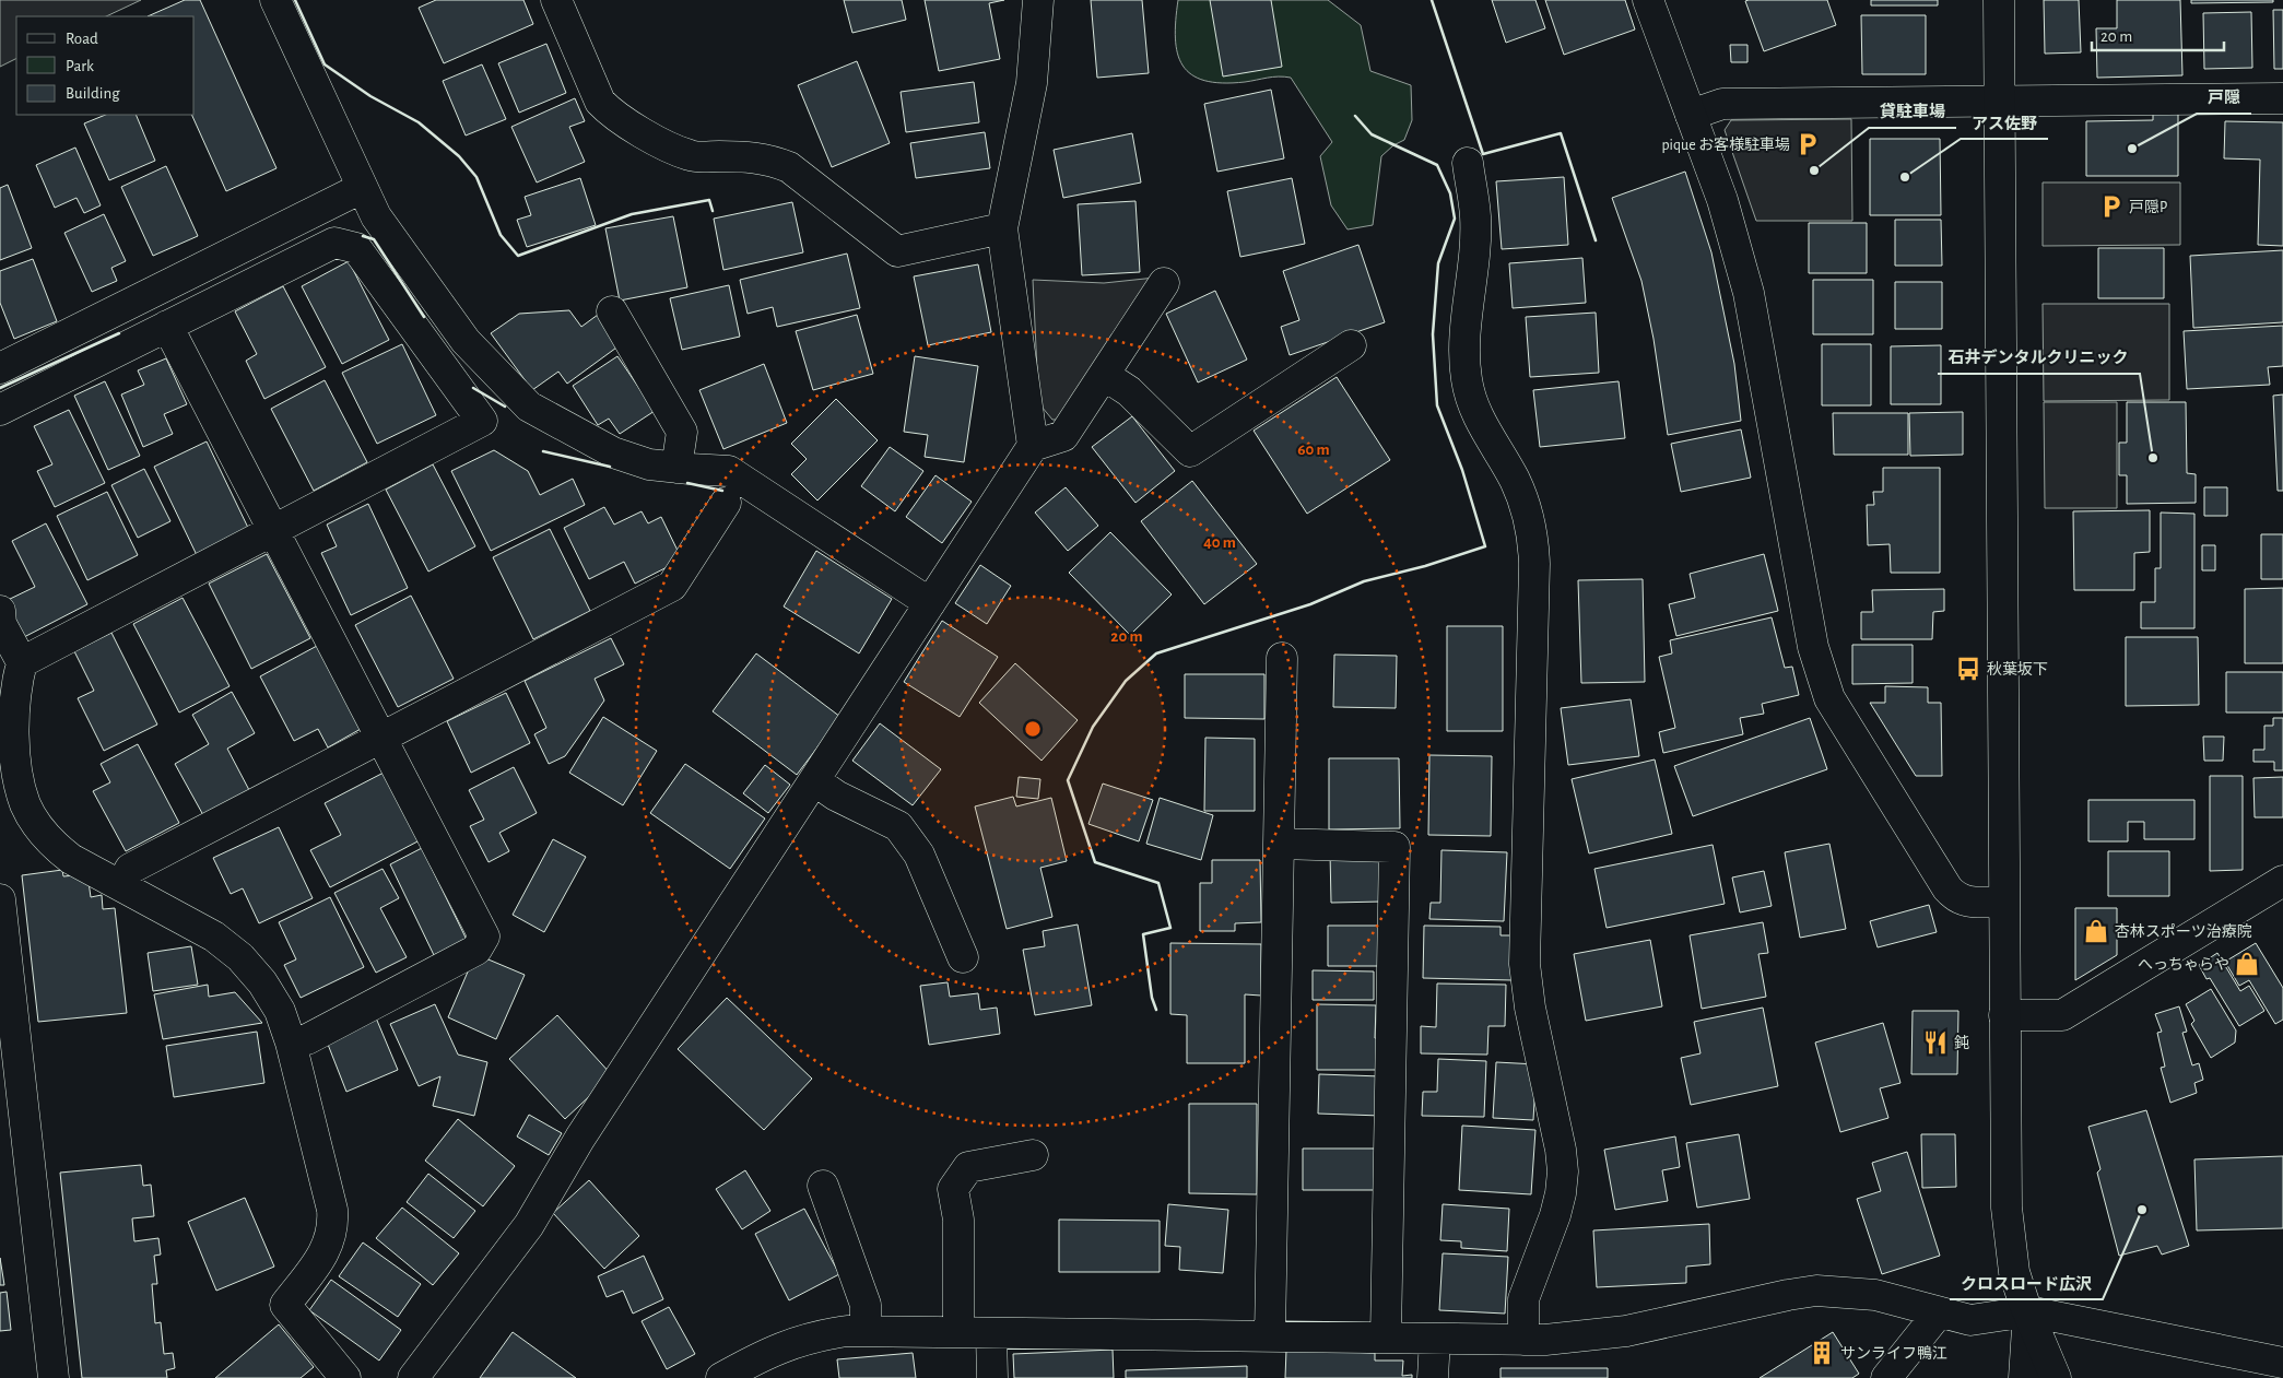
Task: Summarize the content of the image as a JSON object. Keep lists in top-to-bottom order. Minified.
{"places":{"parking":["pique お客様駐車場","戸隠P"],"other":["戸隠","貸駐車場","アス佐野","石井デンタルクリニック","クロスロード広沢"],"bus stop":["秋葉坂下"],"shop":["杏林スポーツ治療院","へっちゃらや"],"restaurant":["鈍"],"building":["サンライフ鴨江"]},"legend":["Road","Park","Building"],"scale_bar":"20 m","rings":["60 m","40 m","20 m"]}
